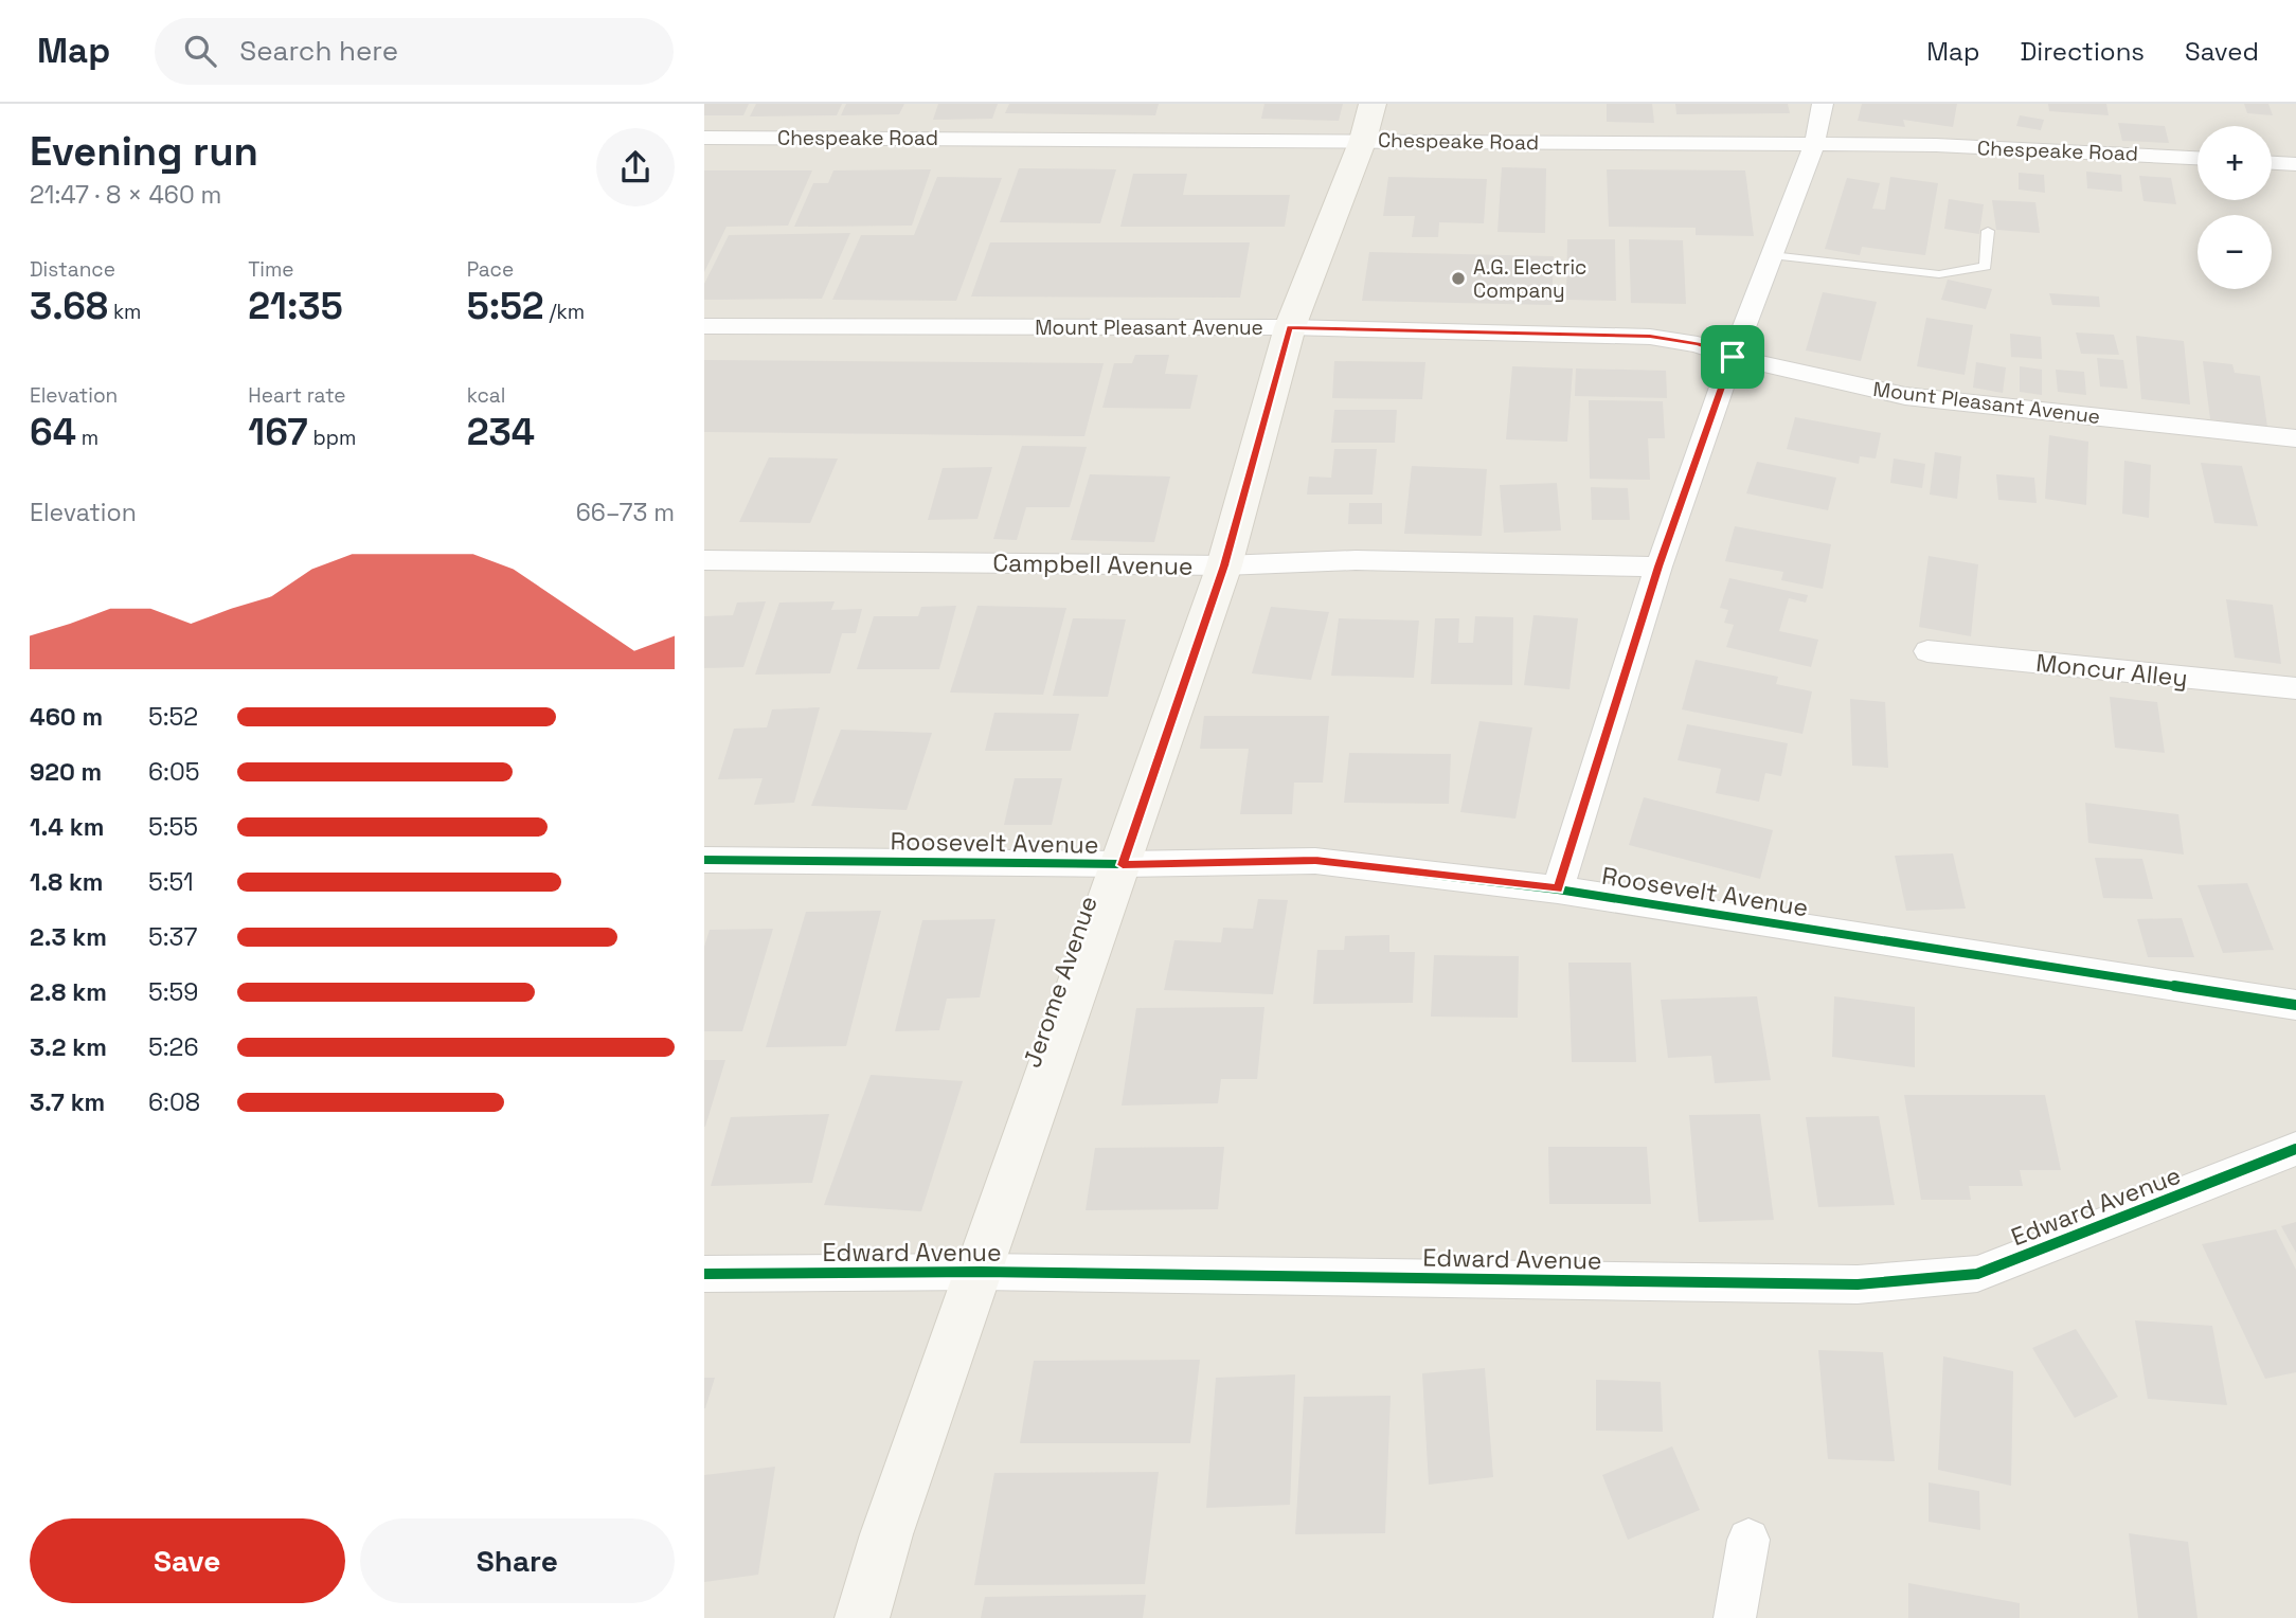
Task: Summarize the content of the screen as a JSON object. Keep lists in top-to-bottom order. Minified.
{"streets":{"street":["Chespeake Road","Mount Pleasant Avenue","Campbell Avenue","Moncur Alley","Roosevelt Avenue","Jerome Avenue","Edward Avenue"]},"crossings":[["Chespeake Road","Jerome Avenue"],["Mount Pleasant Avenue","Jerome Avenue"],["Campbell Avenue","Jerome Avenue"],["Roosevelt Avenue","Jerome Avenue"],["Jerome Avenue","Edward Avenue"]],"places":["A.G. Electric Company"],"page":{"header":"Map","search":"Search here","nav":["Map","Directions","Saved"],"heading":["Evening run","21:47 · 8 × 460 m"],"map_buttons":["+","−"],"stats":[["Distance","3.68 km"],["Time","21:35"],["Pace","5:52 /km"],["Elevation","64 m"],["Heart rate","167 bpm"],["kcal","234"]],"chart":["Elevation","66–73 m"],"list":[{"name":"460 m","note":"5:52"},{"name":"920 m","note":"6:05"},{"name":"1.4 km","note":"5:55"},{"name":"1.8 km","note":"5:51"},{"name":"2.3 km","note":"5:37"},{"name":"2.8 km","note":"5:59"},{"name":"3.2 km","note":"5:26"},{"name":"3.7 km","note":"6:08"}],"buttons":["Save","Share"]}}
